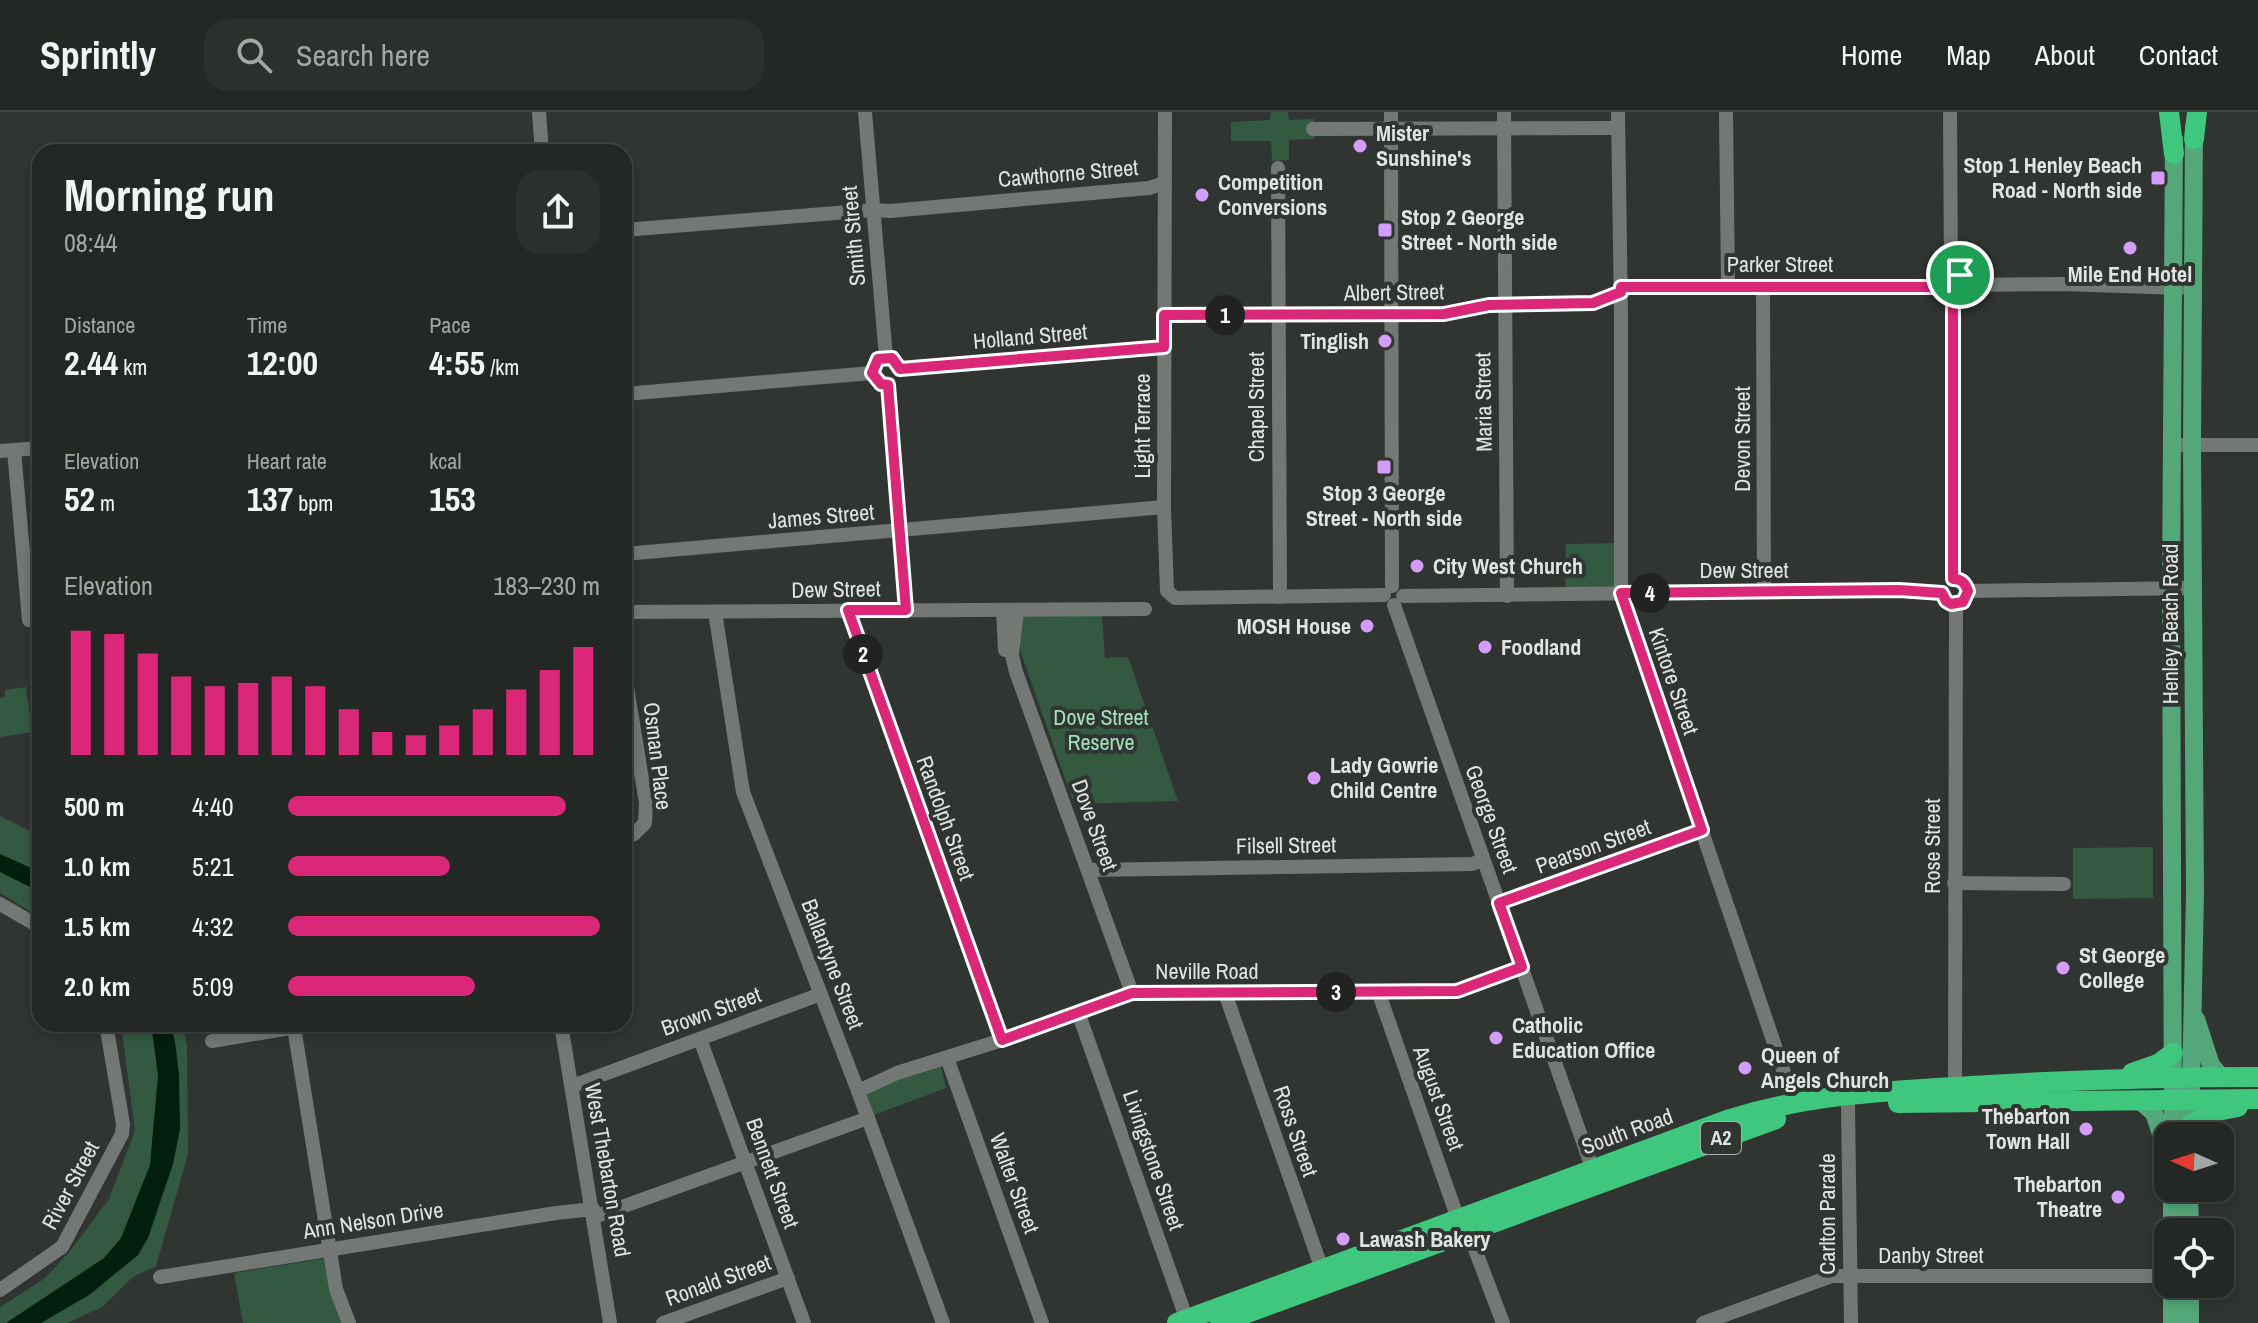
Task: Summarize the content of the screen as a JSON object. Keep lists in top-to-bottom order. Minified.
{"streets":{"highway":["South Road","A2"],"main road":["Henley Beach Road"],"street":["Cawthorne Street","Smith Street","Parker Street","Albert Street","Holland Street","Maria Street","Chapel Street","Light Terrace","Devon Street","James Street","Dew Street","Kintore Street","Osman Place","Randolph Street","George Street","Dove Street","Filsell Street","Pearson Street","Rose Street","Ballantyne Street","Neville Road","Brown Street","August Street","Ross Street","Livingstone Street","West Thebarton Road","Bennett Street","Walter Street","River Street","Carlton Parade","Ann Nelson Drive","Danby Street","Ronald Street"]},"crossings":[["Cawthorne Street","Smith Street"],["Cawthorne Street","Light Terrace"],["Smith Street","Holland Street"],["Parker Street","Albert Street"],["Parker Street","Devon Street"],["Parker Street","Kintore Street"],["Albert Street","Maria Street"],["Albert Street","Chapel Street"],["Albert Street","Light Terrace"],["Albert Street","Kintore Street"],["Albert Street","George Street"],["Holland Street","Light Terrace"],["Maria Street","Dew Street"],["Chapel Street","Dew Street"],["Light Terrace","James Street"],["Light Terrace","Dew Street"],["Devon Street","Dew Street"],["Dew Street","Kintore Street"],["Dew Street","Randolph Street"],["Dew Street","George Street"],["Dew Street","Dove Street"],["Dew Street","Rose Street"],["Dew Street","Ballantyne Street"],["Henley Beach Road","South Road"],["Kintore Street","Pearson Street"],["Kintore Street","South Road"],["Randolph Street","Neville Road"],["George Street","Filsell Street"],["George Street","Pearson Street"],["George Street","Neville Road"],["George Street","South Road"],["Dove Street","Filsell Street"],["Dove Street","Neville Road"],["Rose Street","South Road"],["Ballantyne Street","Neville Road"],["Ballantyne Street","Brown Street"],["Ballantyne Street","Ann Nelson Drive"],["Neville Road","August Street"],["Neville Road","Ross Street"],["Neville Road","Livingstone Street"],["Neville Road","Walter Street"],["Brown Street","West Thebarton Road"],["Brown Street","Bennett Street"],["August Street","South Road"],["Ross Street","South Road"],["South Road","Livingstone Street"],["South Road","Carlton Parade"],["West Thebarton Road","Ann Nelson Drive"],["Bennett Street","Ann Nelson Drive"],["Bennett Street","Ronald Street"],["Carlton Parade","Danby Street"]],"parks":["Dove Street Reserve"],"places":{"other":["Mister Sunshine's","Competition Conversions","Mile End Hotel","Tinglish","City West Church","MOSH House","Foodland","Lady Gowrie Child Centre","St George College","Catholic Education Office","Queen of Angels Church","Thebarton Town Hall","Thebarton Theatre","Lawash Bakery"],"transit":["Stop 1 Henley Beach Road - North side","Stop 2 George Street - North side","Stop 3 George Street - North side"]},"north":"left","page":{"header":"Sprintly","search":"Search here","nav":["Home","Map","About","Contact"],"heading":["Morning run","08:44"],"stats":[["Distance","2.44 km"],["Time","12:00"],["Pace","4:55 /km"],["Elevation","52 m"],["Heart rate","137 bpm"],["kcal","153"]],"pins":["1","4","2","3"],"chart":["Elevation","183–230 m"],"list":[{"name":"500 m","note":"4:40"},{"name":"1.0 km","note":"5:21"},{"name":"1.5 km","note":"4:32"},{"name":"2.0 km","note":"5:09"}]}}
